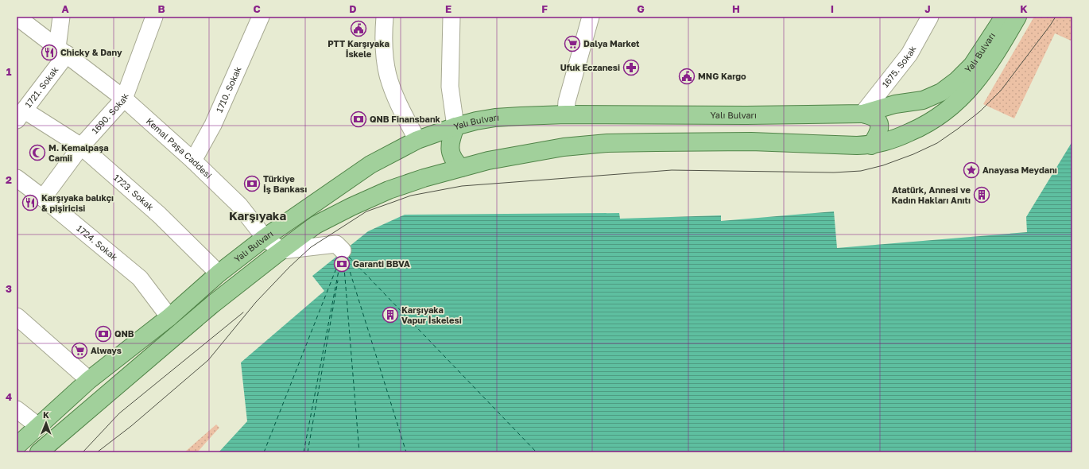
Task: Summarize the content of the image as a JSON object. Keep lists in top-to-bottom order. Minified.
{"streets":{"main road":["Yalı Bulvarı"],"street":["1675. Sokak","1721. Sokak","1710. Sokak","1690. Sokak","Kemal Paşa Caddesi","1723. Sokak","1724. Sokak"]},"crossings":[["Yalı Bulvarı","1675. Sokak"],["Yalı Bulvarı","Kemal Paşa Caddesi"],["Yalı Bulvarı","1723. Sokak"],["Yalı Bulvarı","1724. Sokak"],["1721. Sokak","Kemal Paşa Caddesi"],["1721. Sokak","1723. Sokak"],["1710. Sokak","Kemal Paşa Caddesi"],["1690. Sokak","Kemal Paşa Caddesi"],["1690. Sokak","1723. Sokak"],["1690. Sokak","1724. Sokak"]],"districts":["Karşıyaka"],"places":{"public building":["PTT Karşıyaka İskele","MNG Kargo"],"supermarket":["Dalya Market","Always"],"restaurant":["Chicky & Dany","Karşıyaka balıkçı & pişiricisi"],"pharmacy":["Ufuk Eczanesi"],"bank":["QNB Finansbank","Türkiye İş Bankası","Garanti BBVA","QNB"],"mosque":["M. Kemalpaşa Camii"],"place":["Anayasa Meydanı"],"building":["Atatürk, Annesi ve Kadın Hakları Anıtı","Karşıyaka Vapur İskelesi"]},"north":"top","grid":{"columns":["A","B","C","D","E","F","G","H","I","J","K"],"rows":["1","2","3","4"]}}
